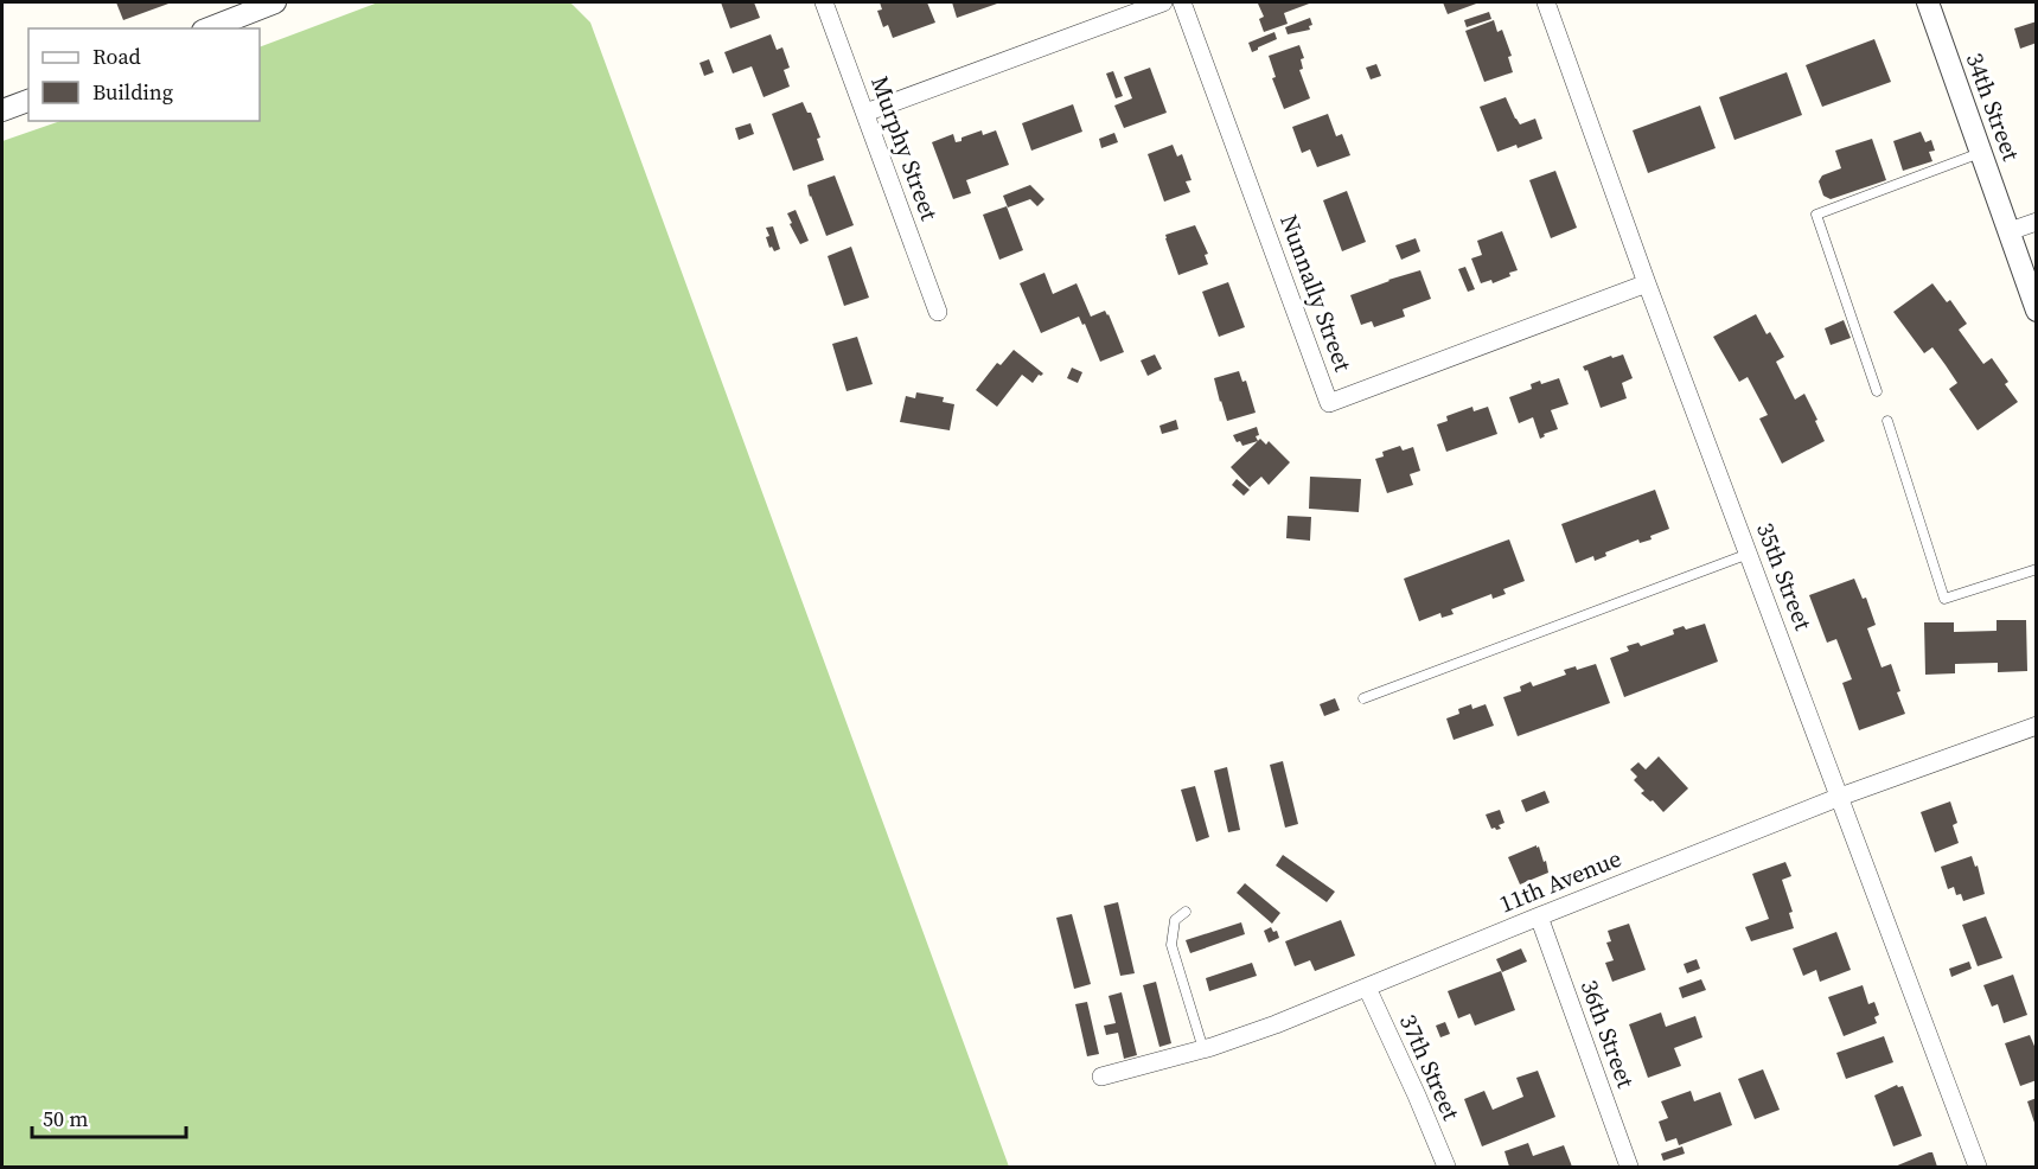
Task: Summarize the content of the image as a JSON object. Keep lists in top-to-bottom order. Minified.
{"streets":{"street":["34th Street","Murphy Street","Nunnally Street","35th Street","11th Avenue","36th Street","37th Street"]},"crossings":[["Nunnally Street","35th Street"],["35th Street","11th Avenue"],["11th Avenue","36th Street"],["11th Avenue","37th Street"]],"legend":["Road","Building"],"scale_bar":"50 m"}
